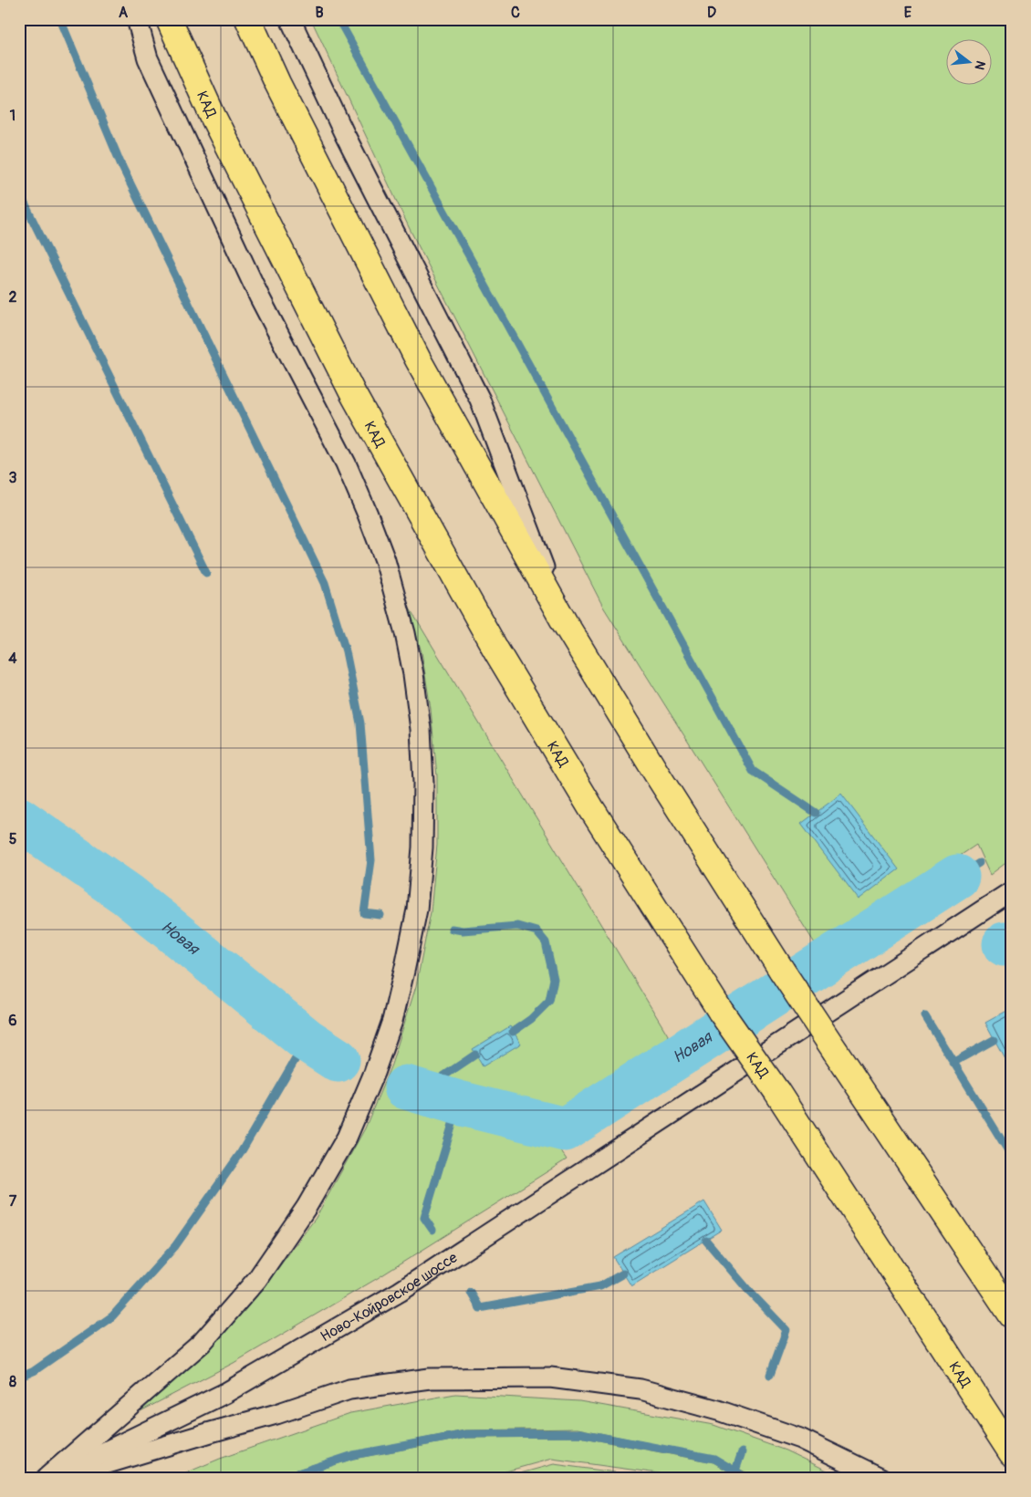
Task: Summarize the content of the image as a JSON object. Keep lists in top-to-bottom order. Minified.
{"streets":{"highway":["КАД"],"street":["Ново-Койровское шоссе"]},"water":["Новая"],"north":"right","grid":{"columns":["A","B","C","D","E"],"rows":["1","2","3","4","5","6","7","8"]}}
